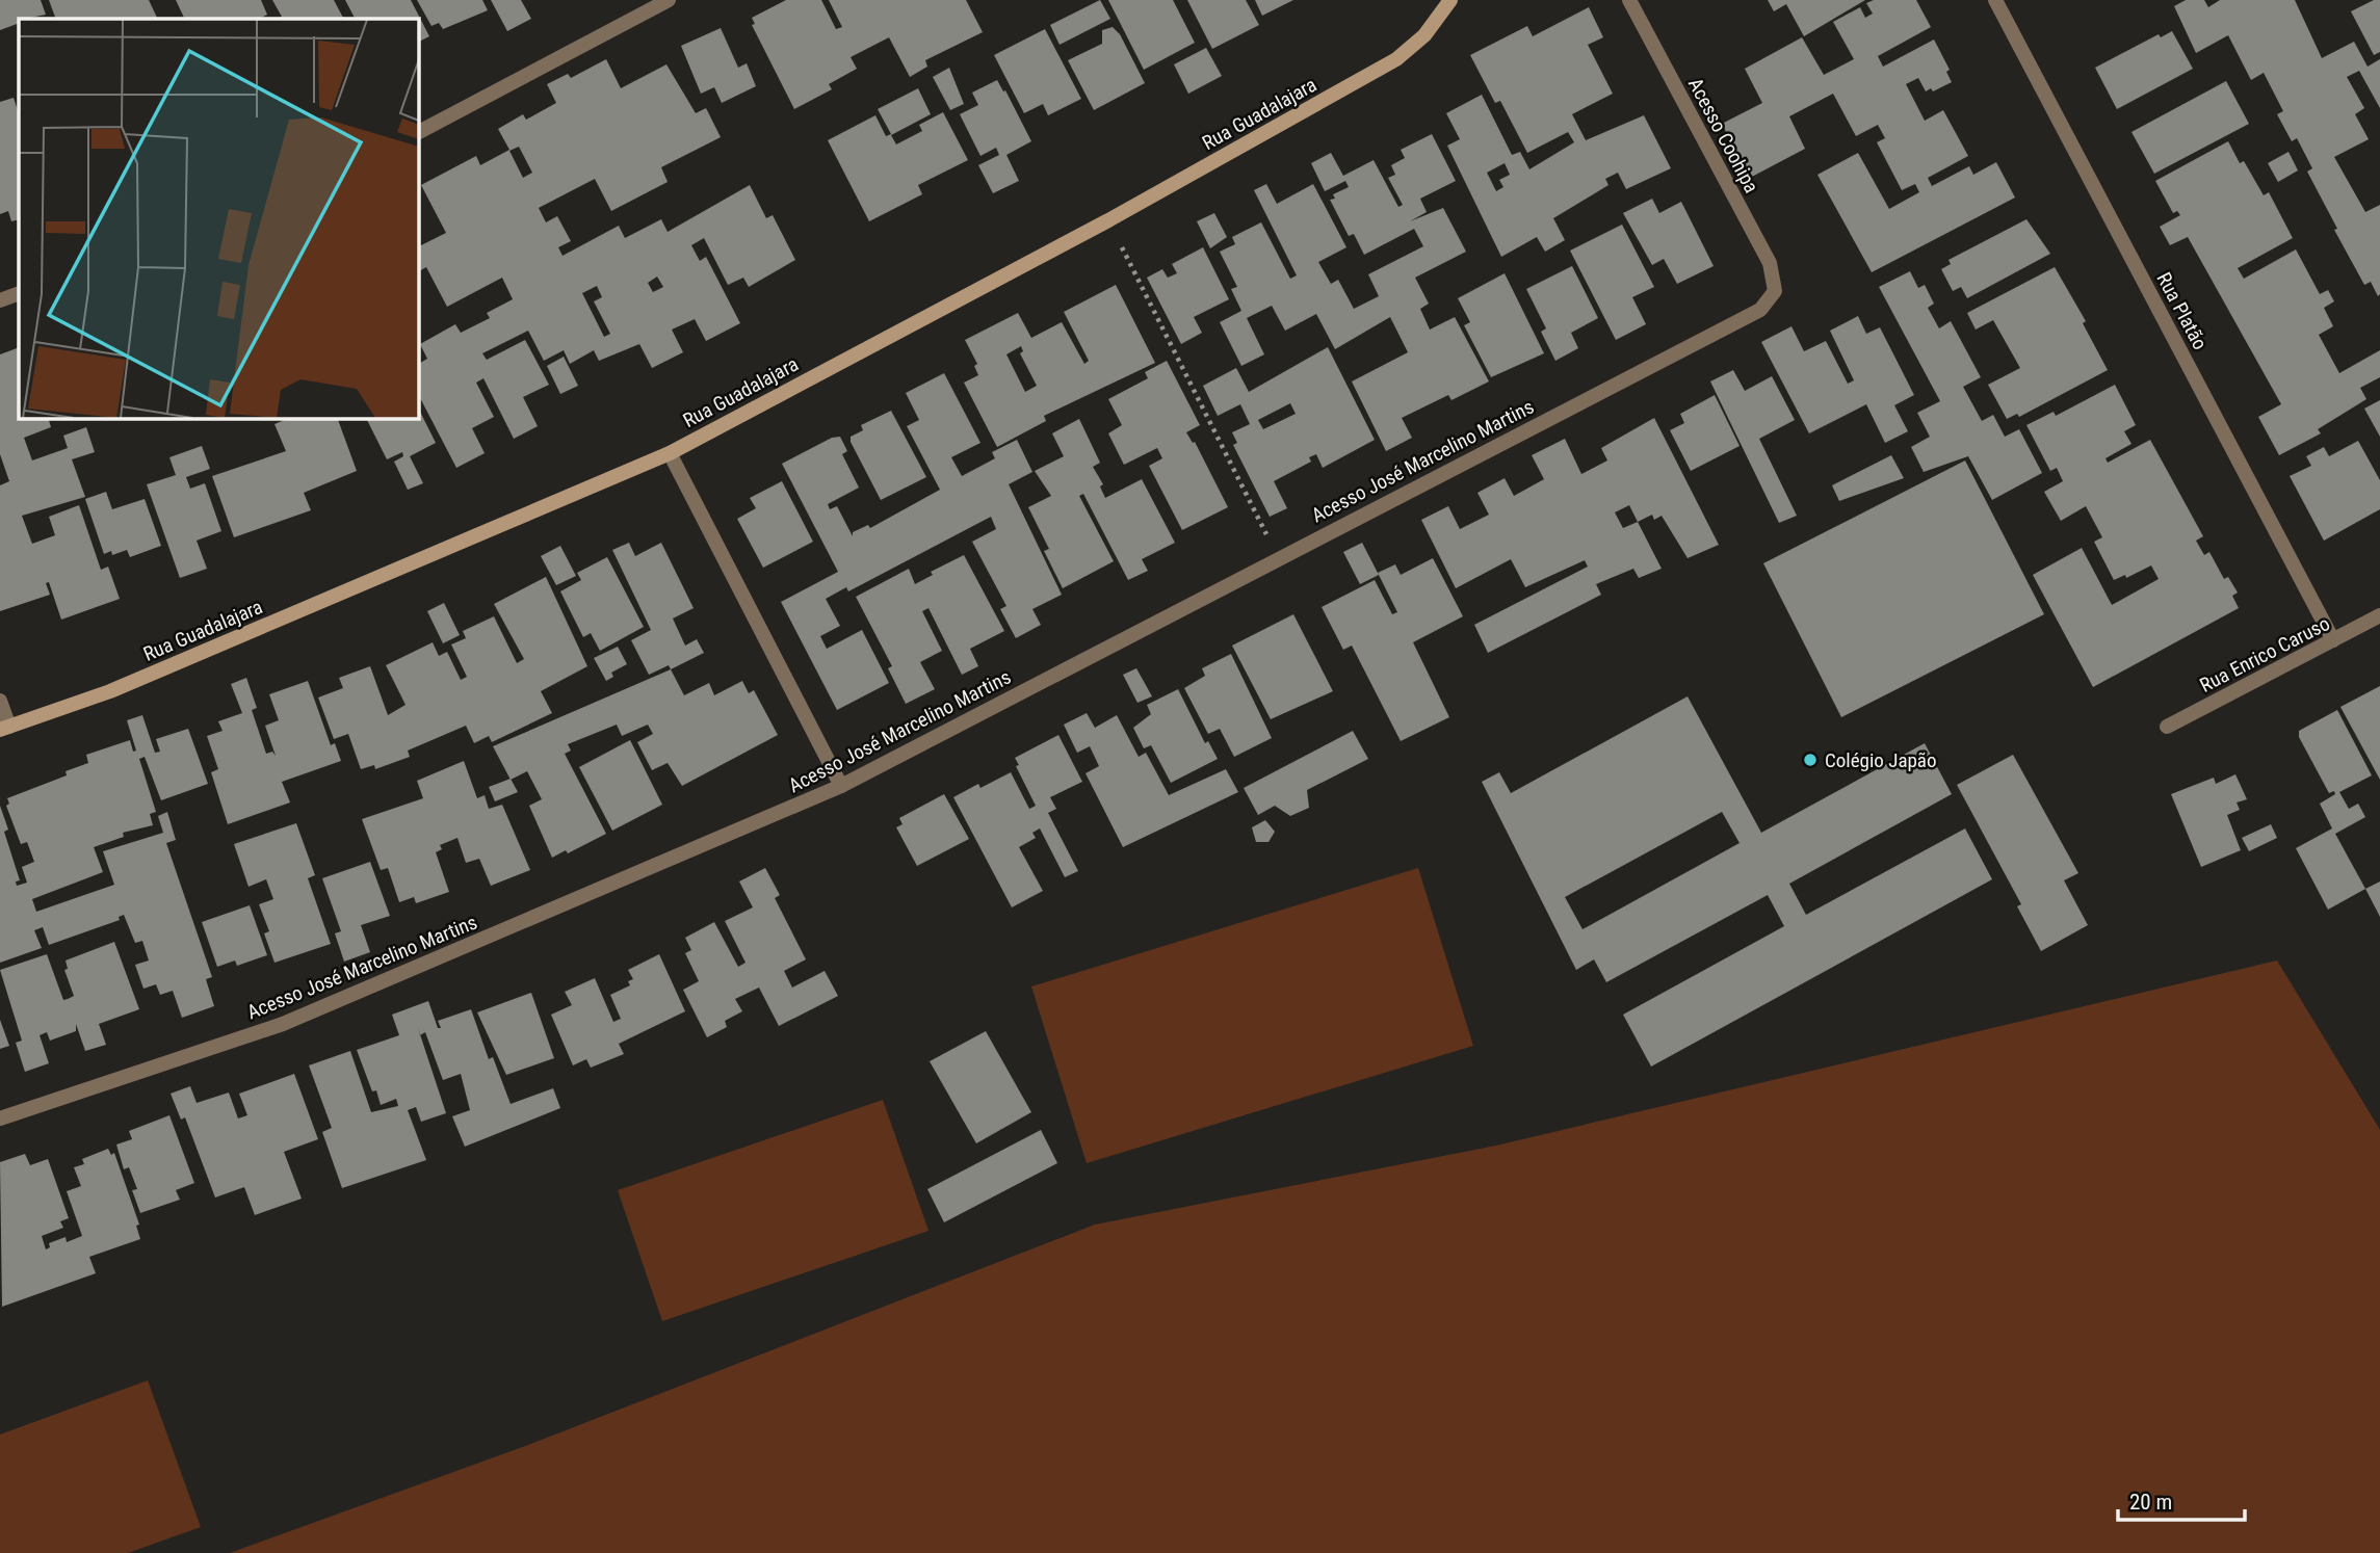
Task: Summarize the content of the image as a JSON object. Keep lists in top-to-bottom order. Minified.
{"streets":{"main road":["Rua Guadalajara"],"street":["Acesso Coohipa","Rua Platão","Acesso José Marcelino Martins","Rua Enrico Caruso"]},"crossings":[["Acesso Coohipa","Acesso José Marcelino Martins"],["Rua Platão","Rua Enrico Caruso"]],"places":["Colégio Japão"],"scale_bar":"20 m"}
